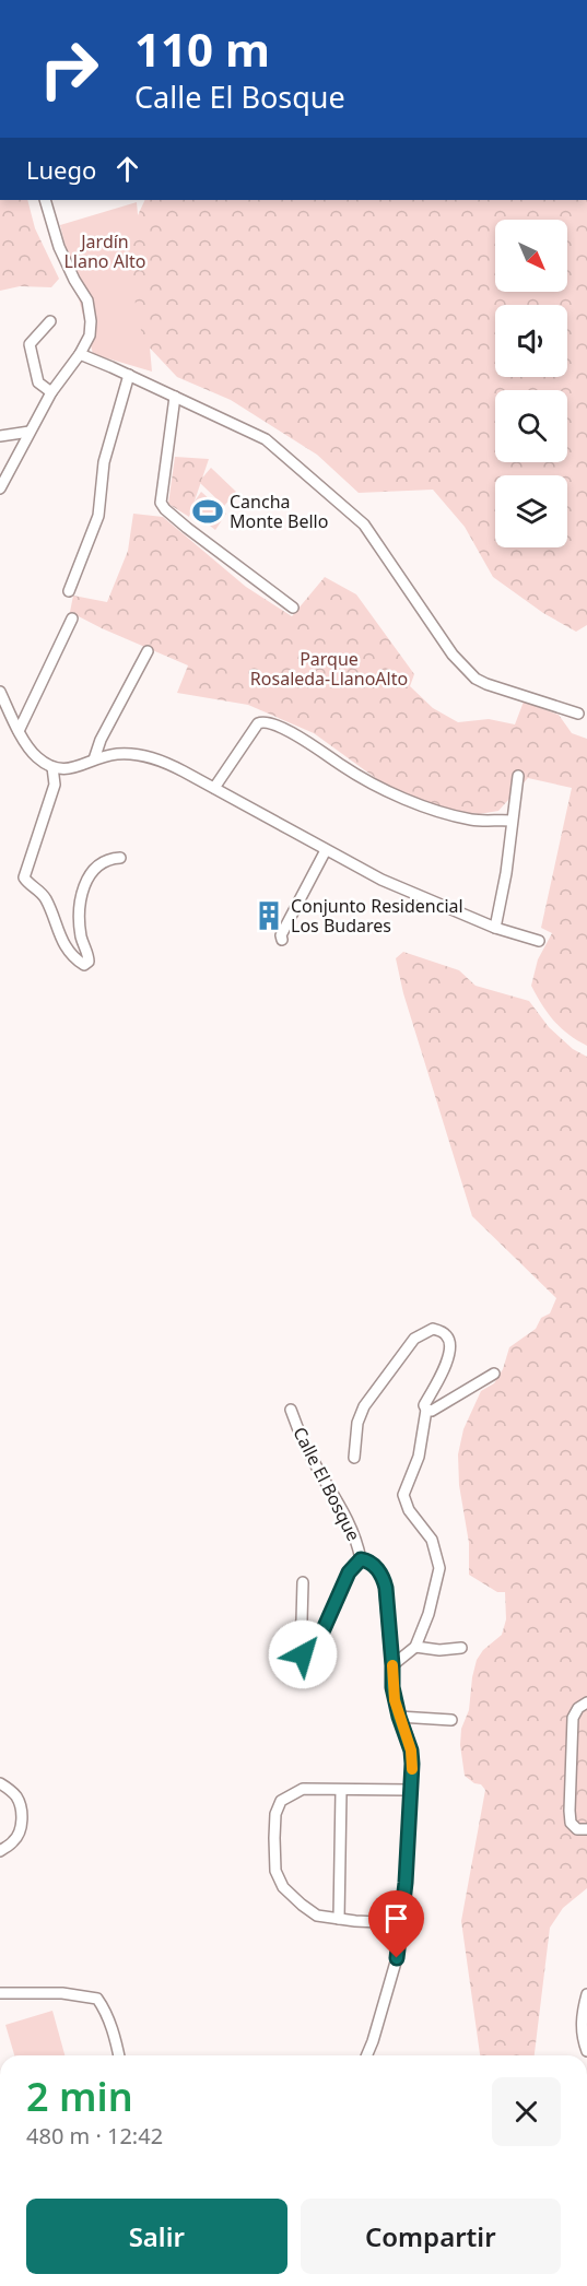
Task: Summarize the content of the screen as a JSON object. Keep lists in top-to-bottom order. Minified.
{"streets":{"street":["Calle El Bosque"]},"parks":["Jardín Llano Alto","Parque Rosaleda-LlanoAlto"],"places":{"sports":["Cancha Monte Bello"],"building":["Conjunto Residencial Los Budares"]},"north":"bottom right","page":{"turn":["110 m","Calle El Bosque"],"then":"Luego","heading":["2 min","480 m · 12:42"],"buttons":["Salir","Compartir"]}}
